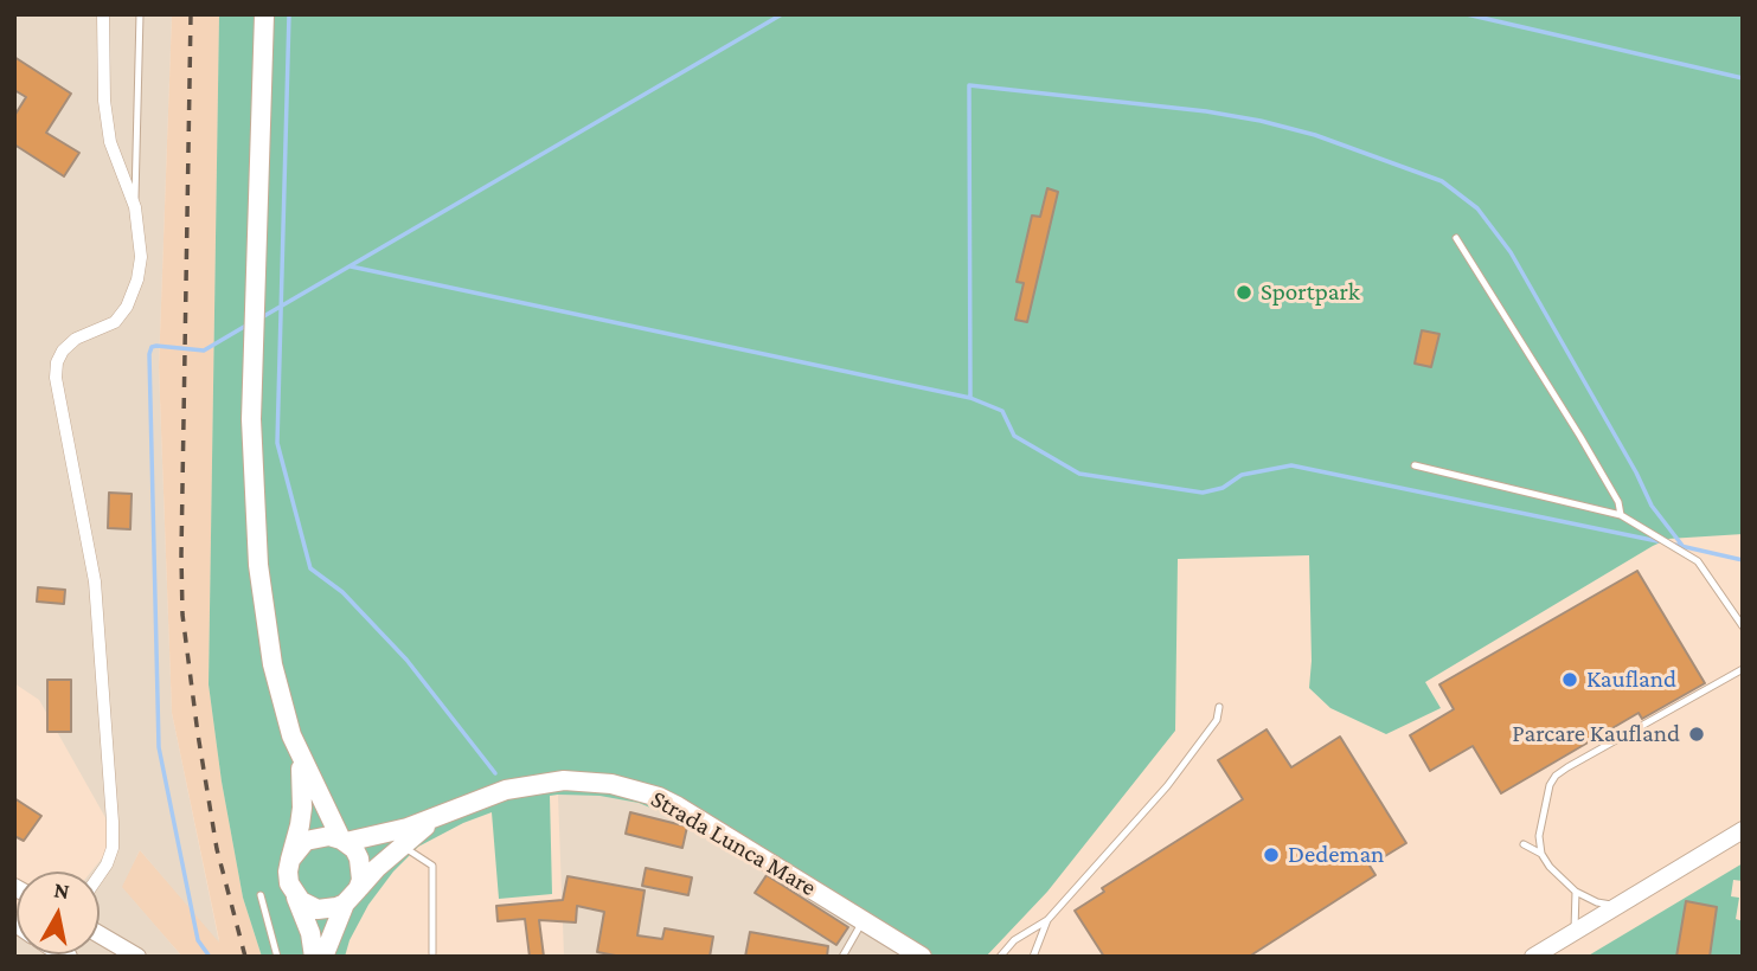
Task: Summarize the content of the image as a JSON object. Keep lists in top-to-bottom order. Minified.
{"streets":{"main road":["Strada Lunca Mare"]},"places":["Sportpark","Kaufland","Parcare Kaufland","Dedeman"],"north":"top"}
